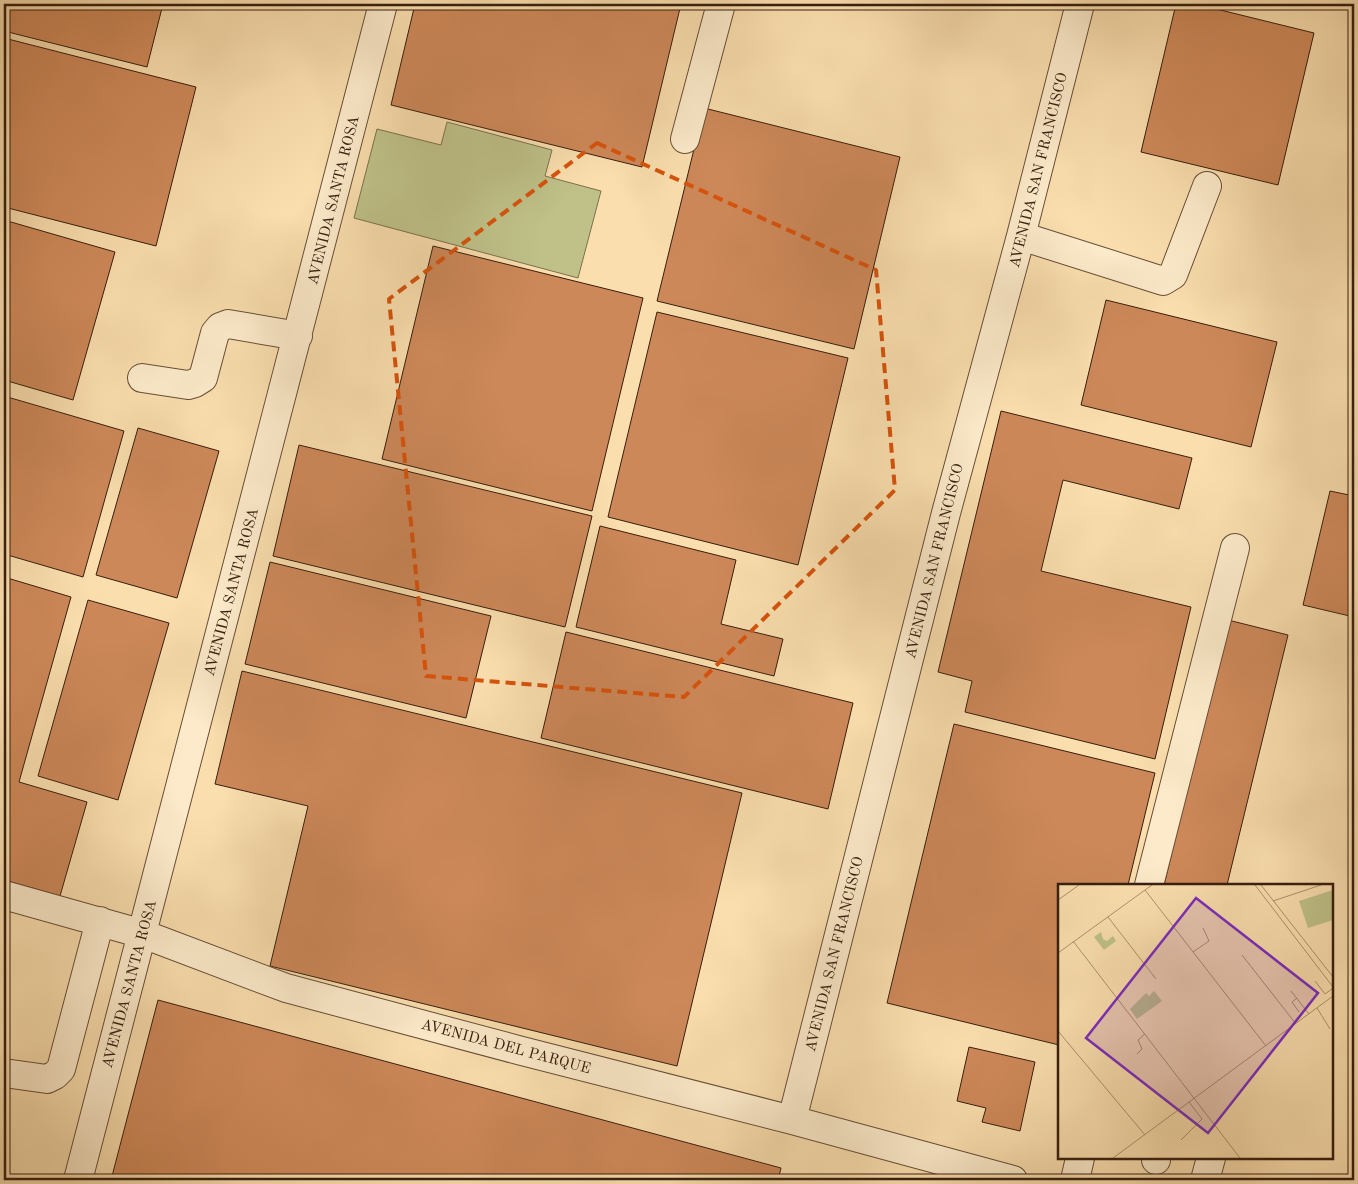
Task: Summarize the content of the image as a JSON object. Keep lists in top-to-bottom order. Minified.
{"streets":{"street":["AVENIDA SAN FRANCISCO","AVENIDA SANTA ROSA","AVENIDA DEL PARQUE"]},"crossings":[["AVENIDA SAN FRANCISCO","AVENIDA DEL PARQUE"],["AVENIDA SANTA ROSA","AVENIDA DEL PARQUE"]]}
